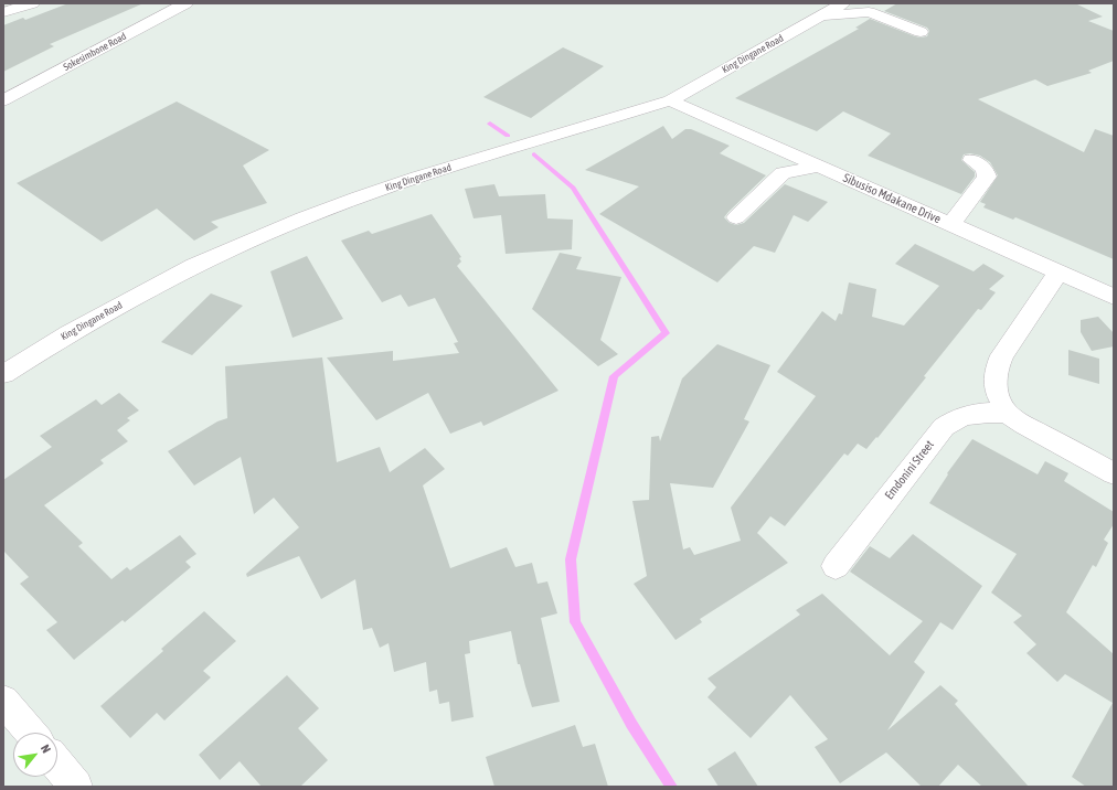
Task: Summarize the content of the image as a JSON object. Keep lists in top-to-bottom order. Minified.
{"streets":{"street":["Sokesimbone Road","King Dingane Road","Sibusiso Mdakane Drive","Emdonini Street"]},"crossings":[["King Dingane Road","Sibusiso Mdakane Drive"]],"north":"top right"}
